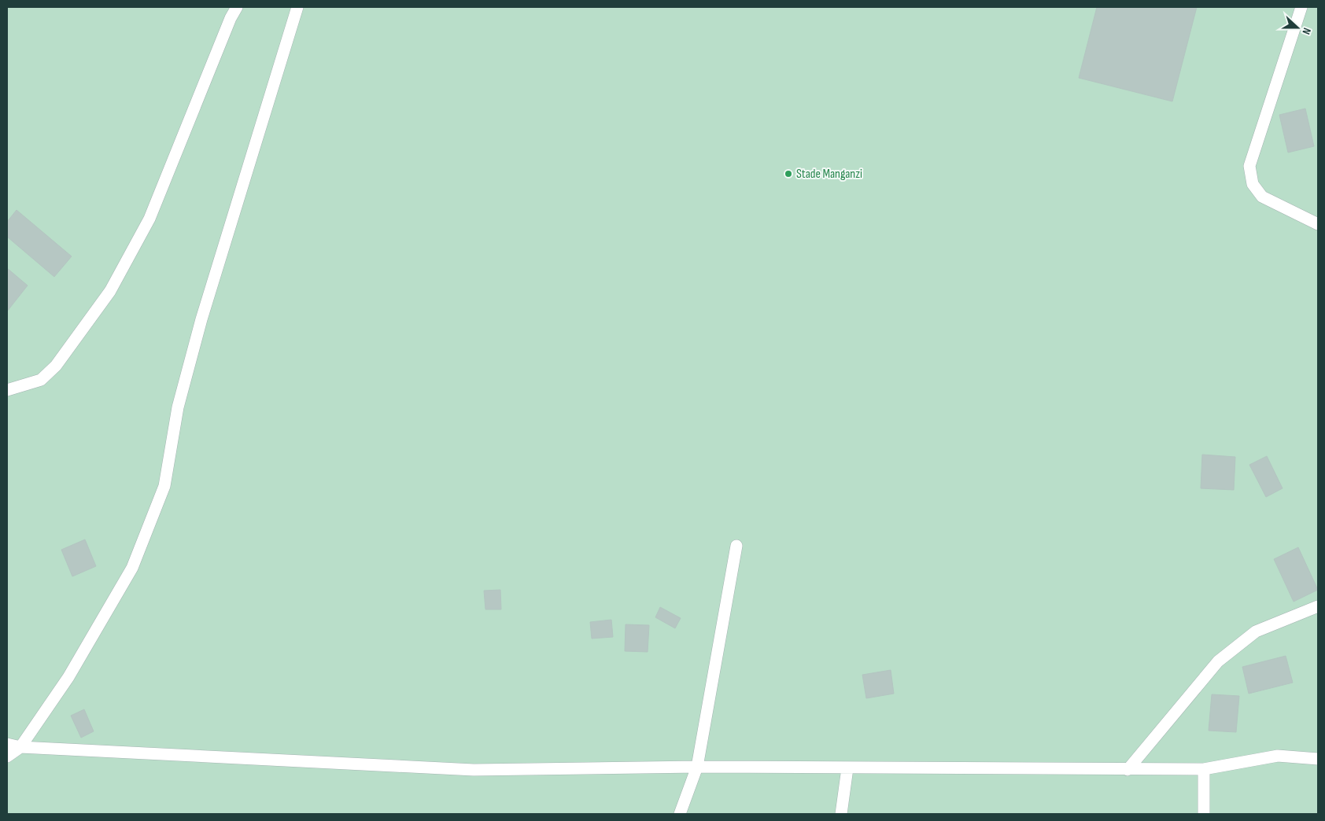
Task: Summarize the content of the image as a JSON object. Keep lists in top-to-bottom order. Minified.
{"places":["Stade Manganzi"],"north":"right"}
